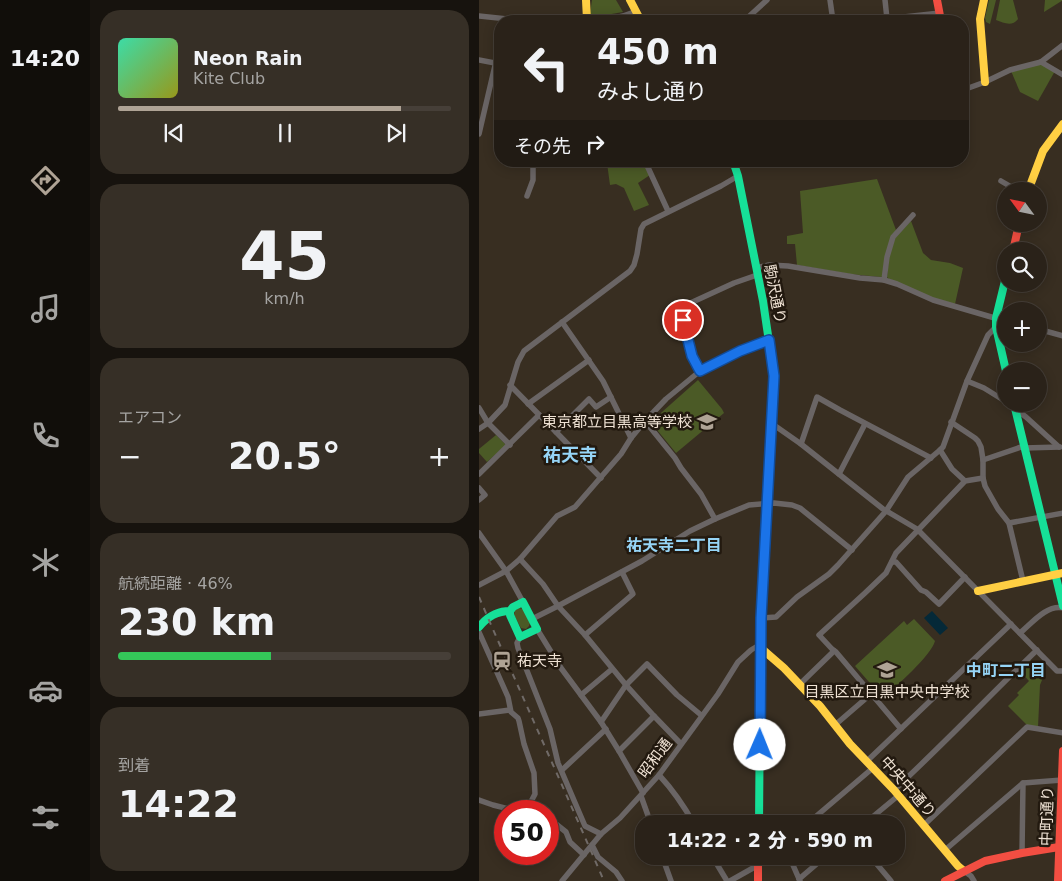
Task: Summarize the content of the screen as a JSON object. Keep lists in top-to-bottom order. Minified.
{"streets":{"street":["駒沢通り","昭和通","中央中通り","中町通り"]},"crossings":[["駒沢通り","昭和通"],["駒沢通り","中央中通り"],["昭和通","中央中通り"]],"districts":["祐天寺","祐天寺二丁目","中町二丁目"],"places":{"school or university":["東京都立目黒高等学校","目黒区立目黒中央中学校"],"station":["祐天寺"]},"north":"top left","page":{"tabs":"14:20","turn":["450 m","みよし通り"],"song":["Neon Rain","Kite Club"],"then":"その先","map_buttons":["+","−"],"tile":[["45","km/h"],"エアコン",["航続距離 · 46%","230 km"],["到着","14:22"]],"heat":["−","20.5°","+"],"limit":"50","trip":"14:22 · 2 分 · 590 m"}}
